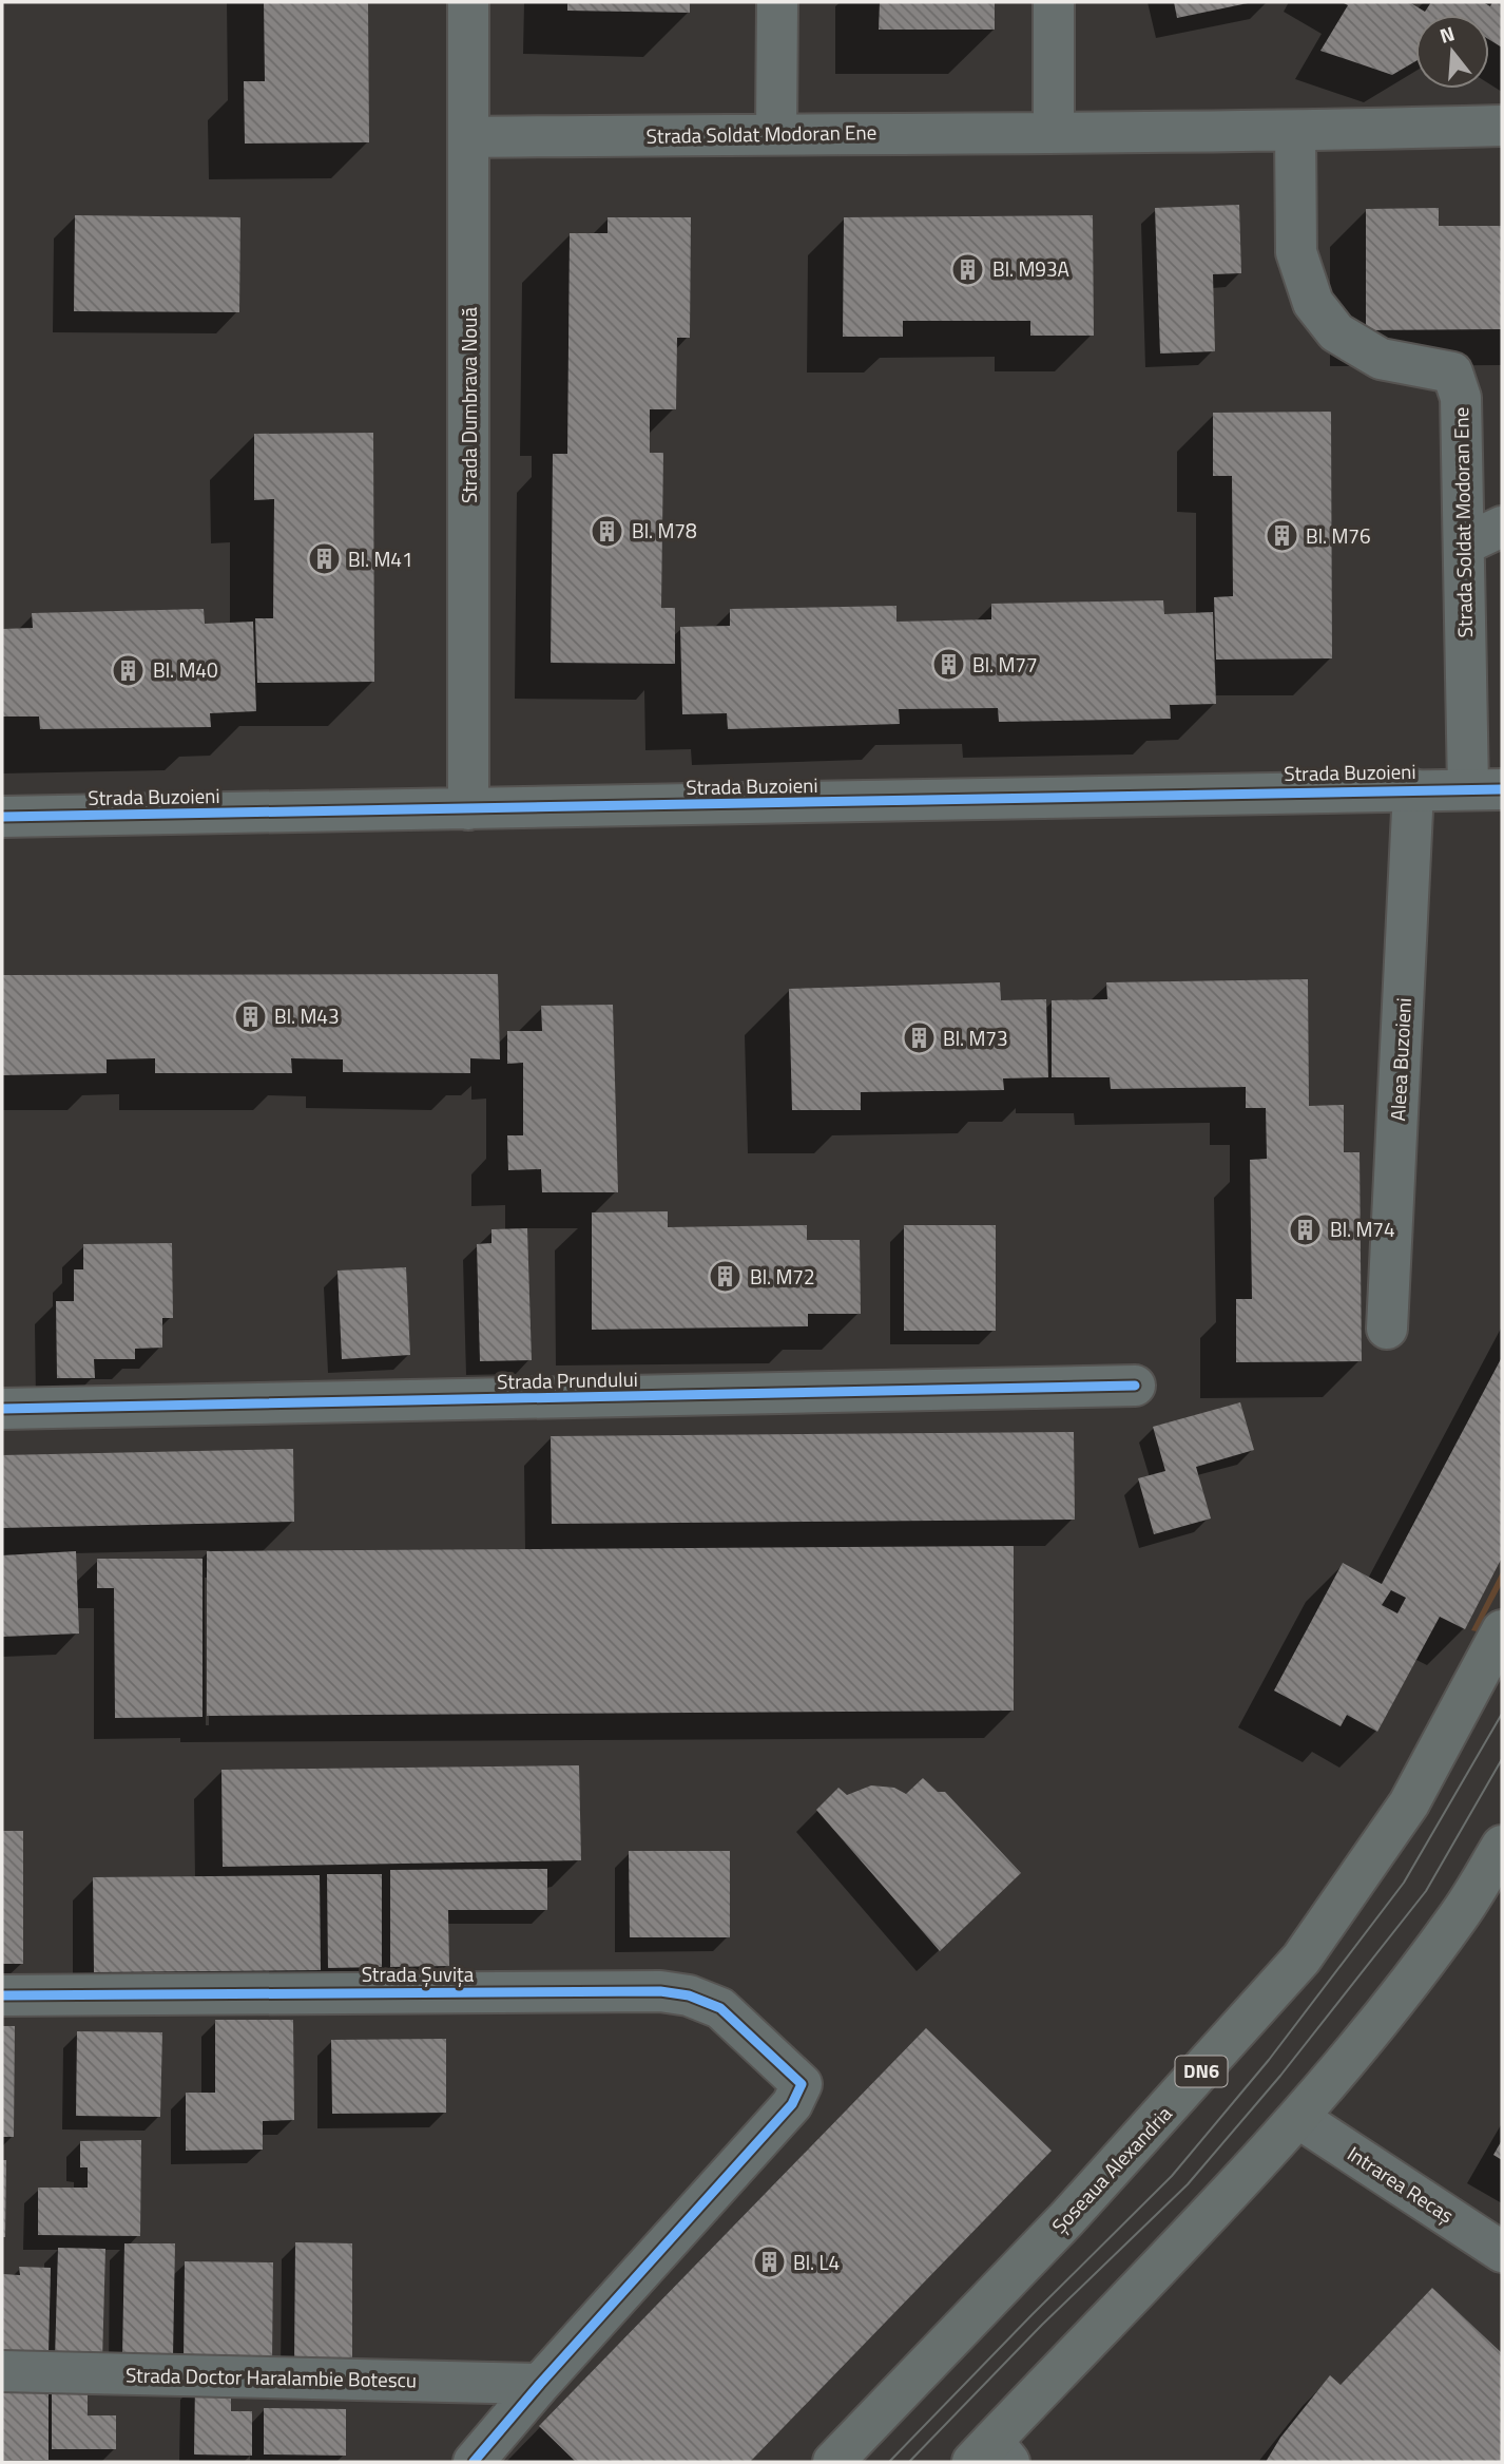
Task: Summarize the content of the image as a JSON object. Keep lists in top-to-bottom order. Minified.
{"streets":{"main road":["DN6","Șoseaua Alexandria"],"street":["Strada Soldat Modoran Ene","Strada Dumbrava Nouă","Strada Buzoieni","Aleea Buzoieni","Strada Prundului","Strada Șuvița","Intrarea Recaș","Strada Doctor Haralambie Botescu"]},"crossings":[["Strada Soldat Modoran Ene","Strada Dumbrava Nouă"],["Strada Soldat Modoran Ene","Strada Buzoieni"],["Strada Dumbrava Nouă","Strada Buzoieni"],["Strada Buzoieni","Aleea Buzoieni"],["Strada Șuvița","Strada Doctor Haralambie Botescu"]],"places":{"building":["Bl. M93A","Bl. M78","Bl. M76","Bl. M41","Bl. M77","Bl. M40","Bl. M43","Bl. M73","Bl. M74","Bl. M72","Bl. L4"]},"north":"top"}
